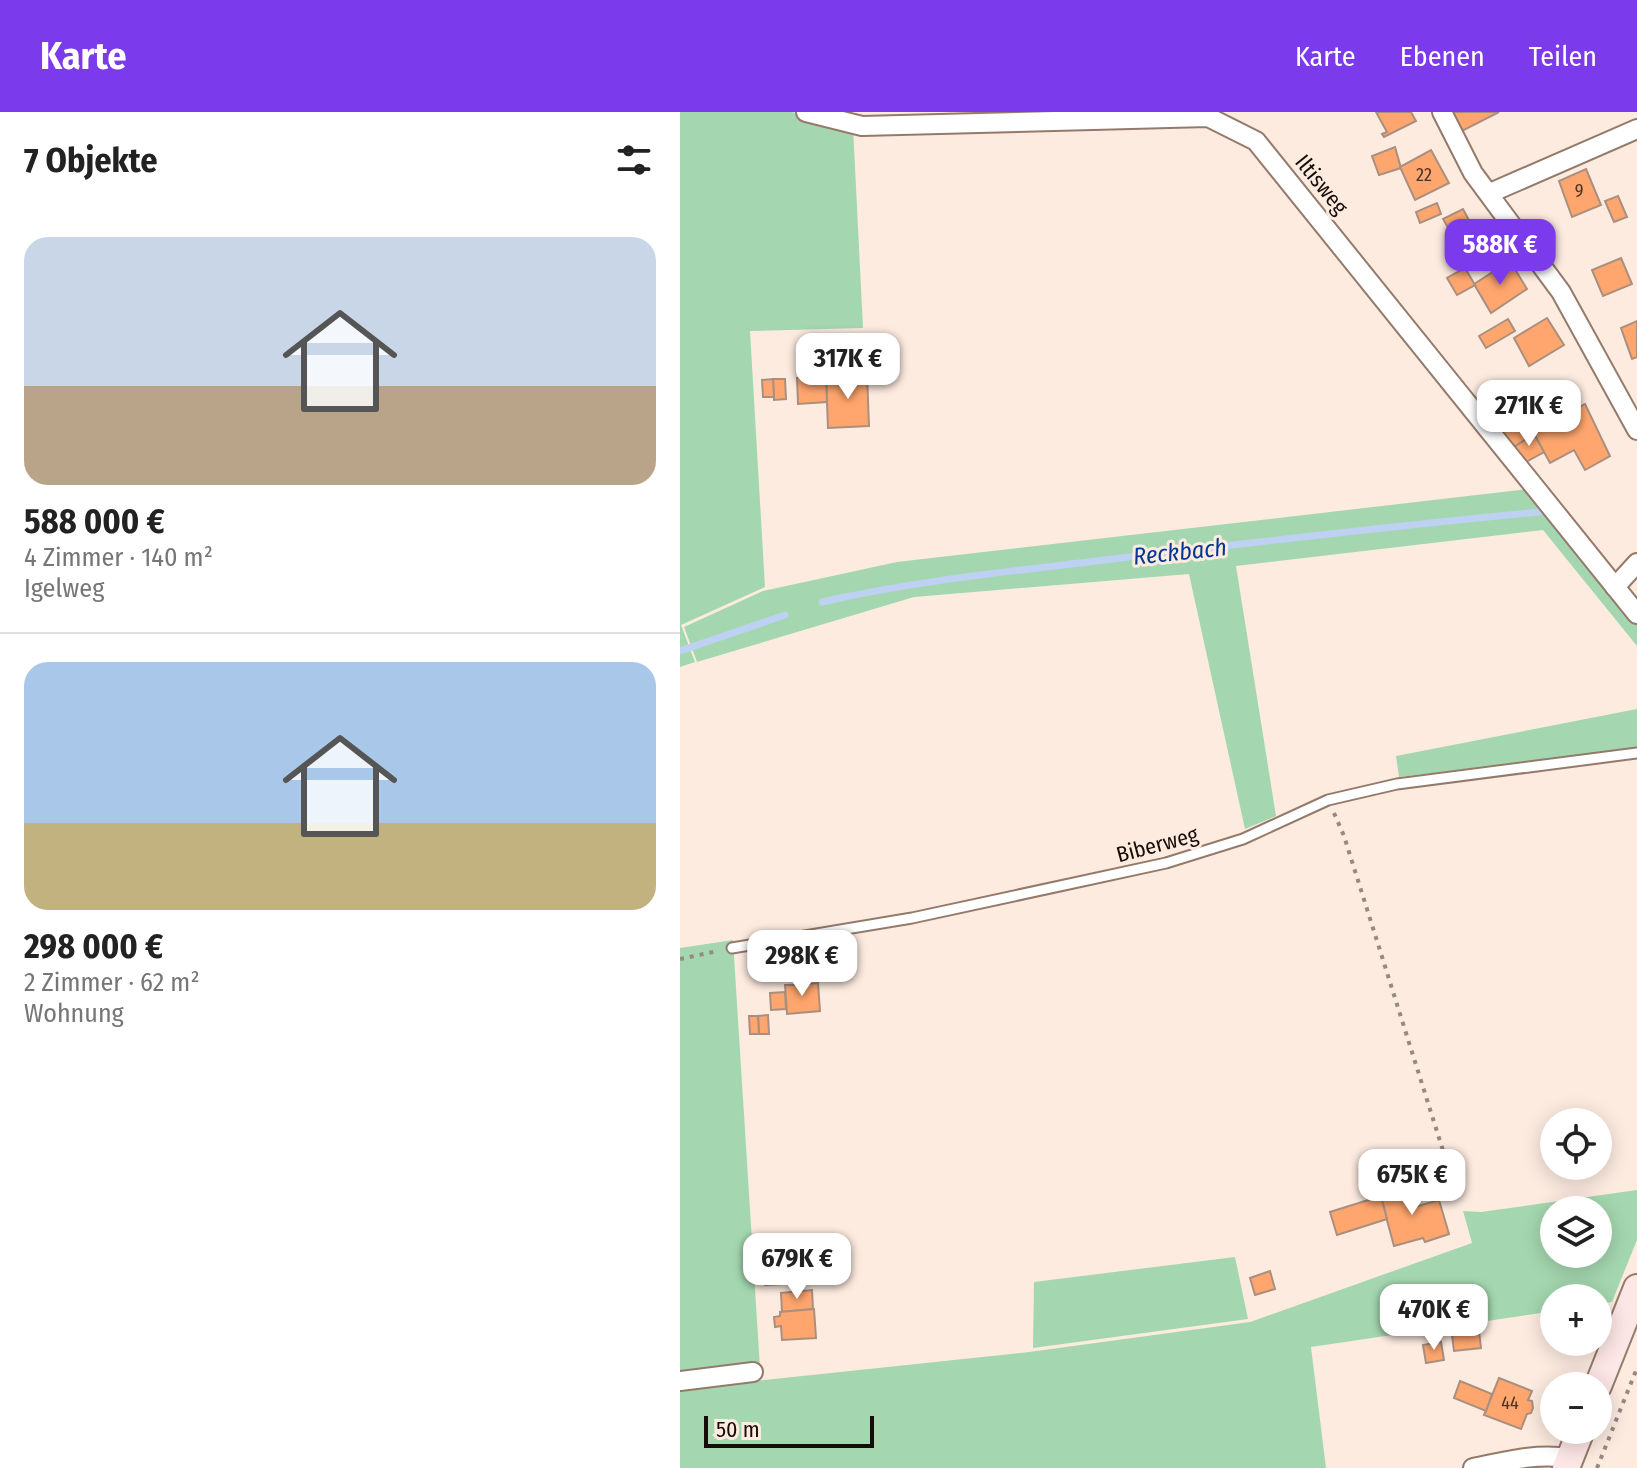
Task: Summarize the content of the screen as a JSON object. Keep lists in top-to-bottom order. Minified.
{"streets":{"street":["Iltisweg"],"lane":["Biberweg"]},"water":["Reckbach"],"house_numbers":["22","9","44"],"scale_bar":"50 m","page":{"header":"Karte","nav":["Karte","Ebenen","Teilen"],"heading":"7 Objekte","list":[{"name":"588 000 €","note":"4 Zimmer · 140 m² · Igelweg"},{"name":"298 000 €","note":"2 Zimmer · 62 m² · Wohnung"}],"price":["588K €","317K €","271K €","298K €","675K €","679K €","470K €"],"map_buttons":["+","−"],"scale":"50 m"}}
